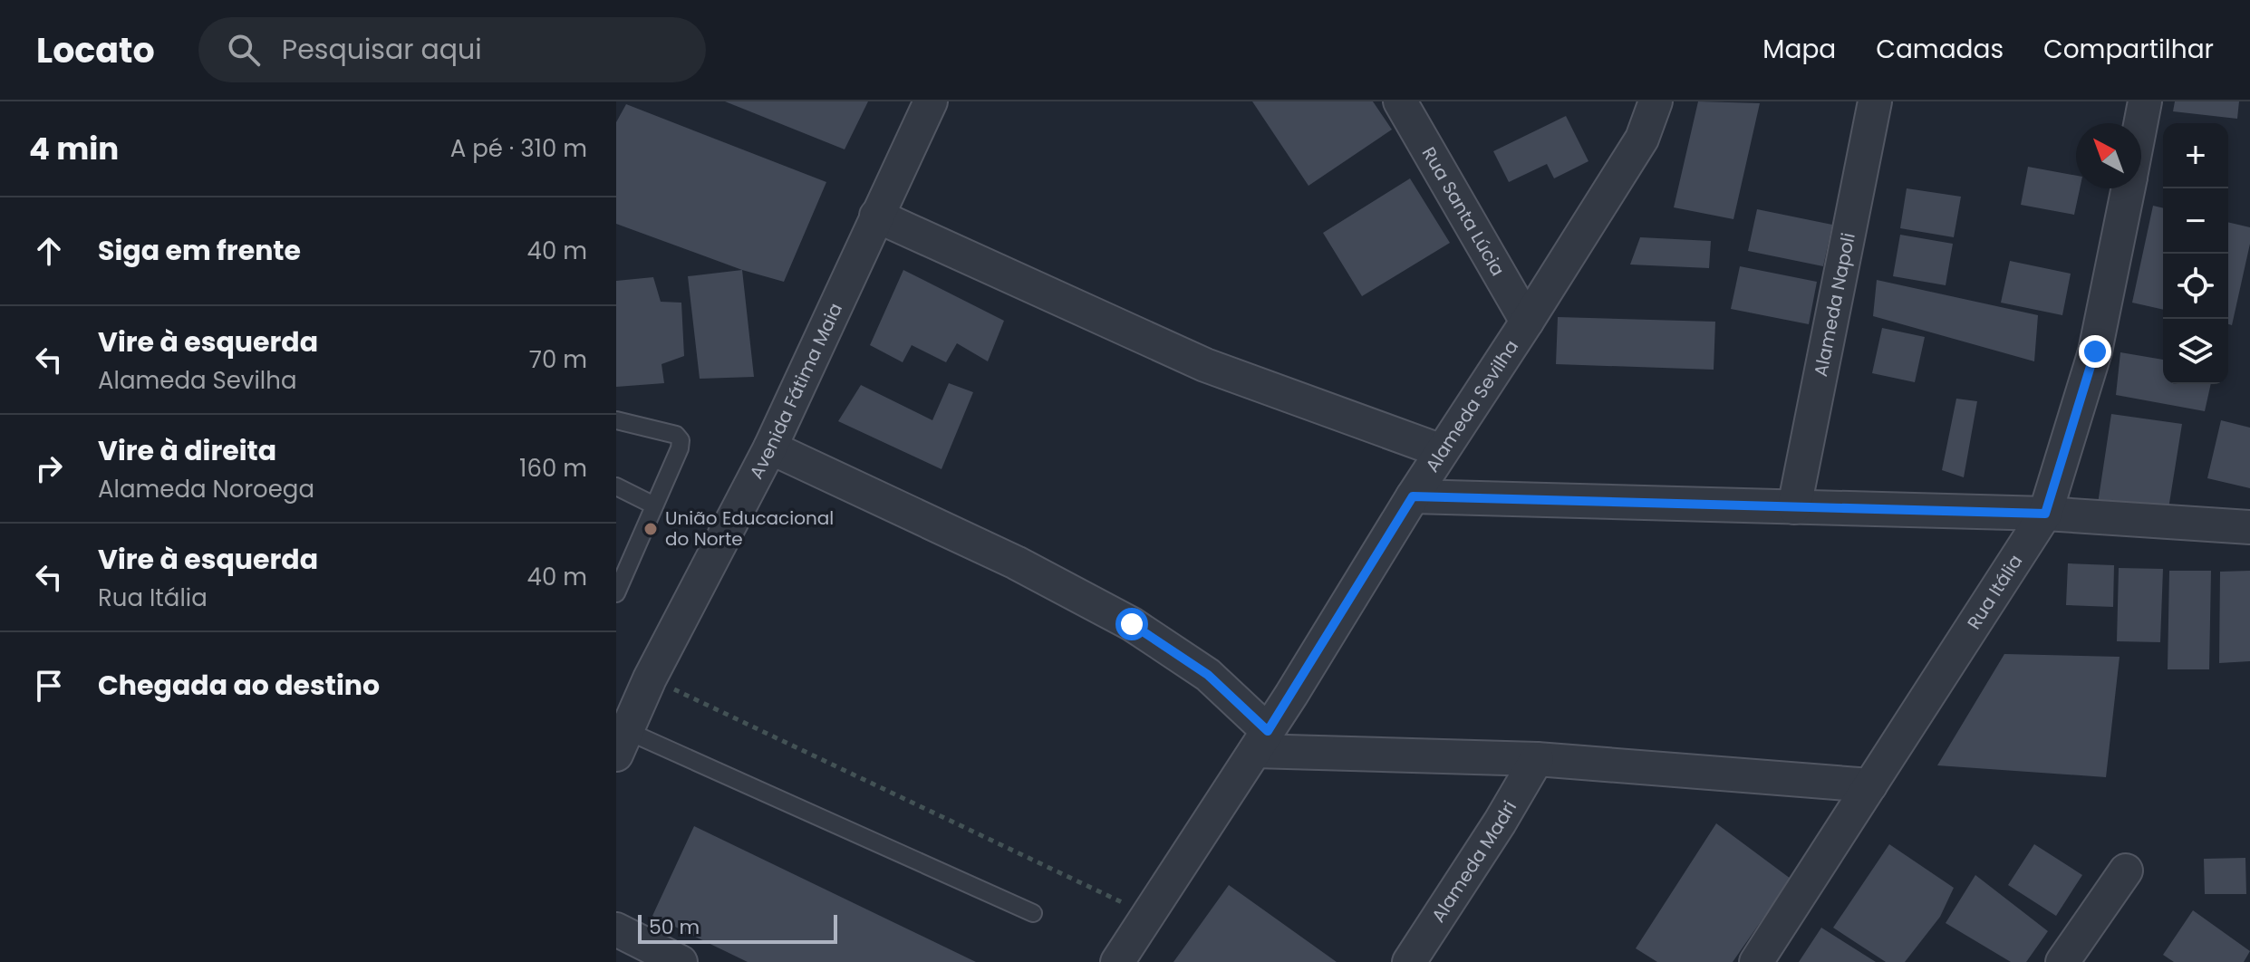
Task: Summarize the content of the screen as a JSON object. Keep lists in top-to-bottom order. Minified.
{"streets":{"street":["Rua Santa Lúcia","Alameda Napoli","Avenida Fátima Maia","Alameda Sevilha","Rua Itália","Alameda Madri"]},"crossings":[["Rua Santa Lúcia","Alameda Sevilha"]],"places":["União Educacional do Norte"],"scale_bar":"50 m","north":"top left","page":{"header":"Locato","search":"Pesquisar aqui","nav":["Mapa","Camadas","Compartilhar"],"heading":["4 min","A pé · 310 m"],"map_buttons":["+","−"],"list":[["Siga em frente","40 m"],["Vire à esquerda","Alameda Sevilha","70 m"],["Vire à direita","Alameda Noroega","160 m"],["Vire à esquerda","Rua Itália","40 m"],"Chegada ao destino"],"scale":"50 m"}}
